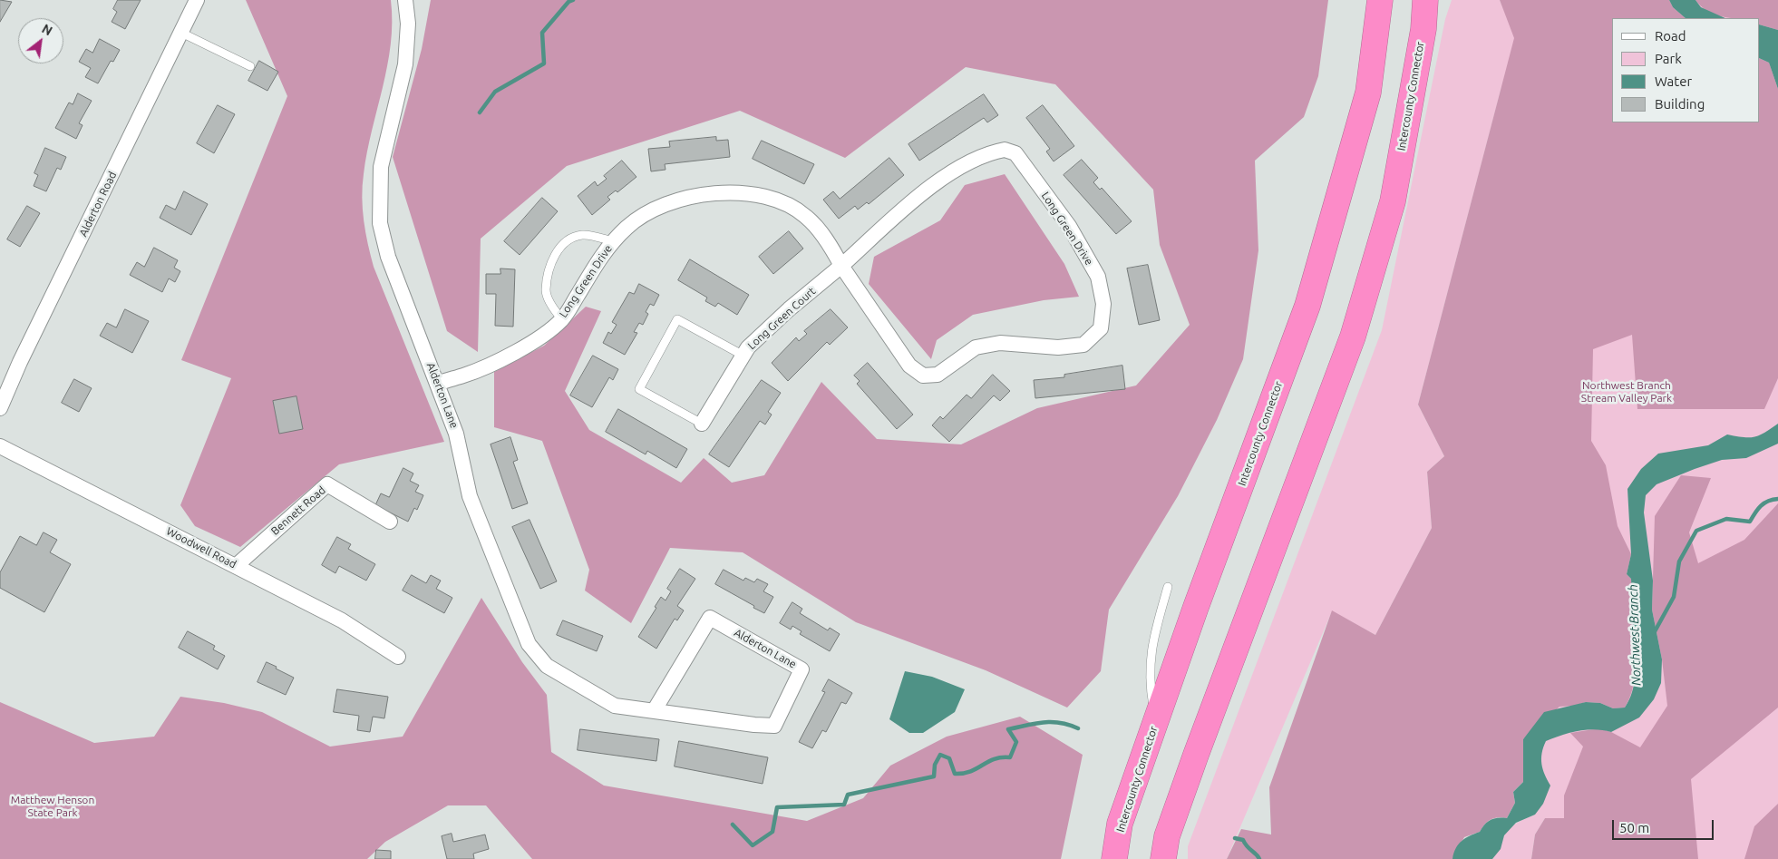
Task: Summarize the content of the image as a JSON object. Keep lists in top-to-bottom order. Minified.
{"streets":{"highway":["Intercounty Connector"],"street":["Alderton Road","Long Green Drive","Long Green Court","Alderton Lane","Bennett Road","Woodwell Road"]},"crossings":[["Long Green Drive","Long Green Court"],["Long Green Drive","Alderton Lane"],["Bennett Road","Woodwell Road"]],"water":["Northwest Branch"],"parks":["Northwest Branch Stream Valley Park","Matthew Henson State Park"],"legend":["Road","Park","Water","Building"],"scale_bar":"50 m","north":"top right"}
